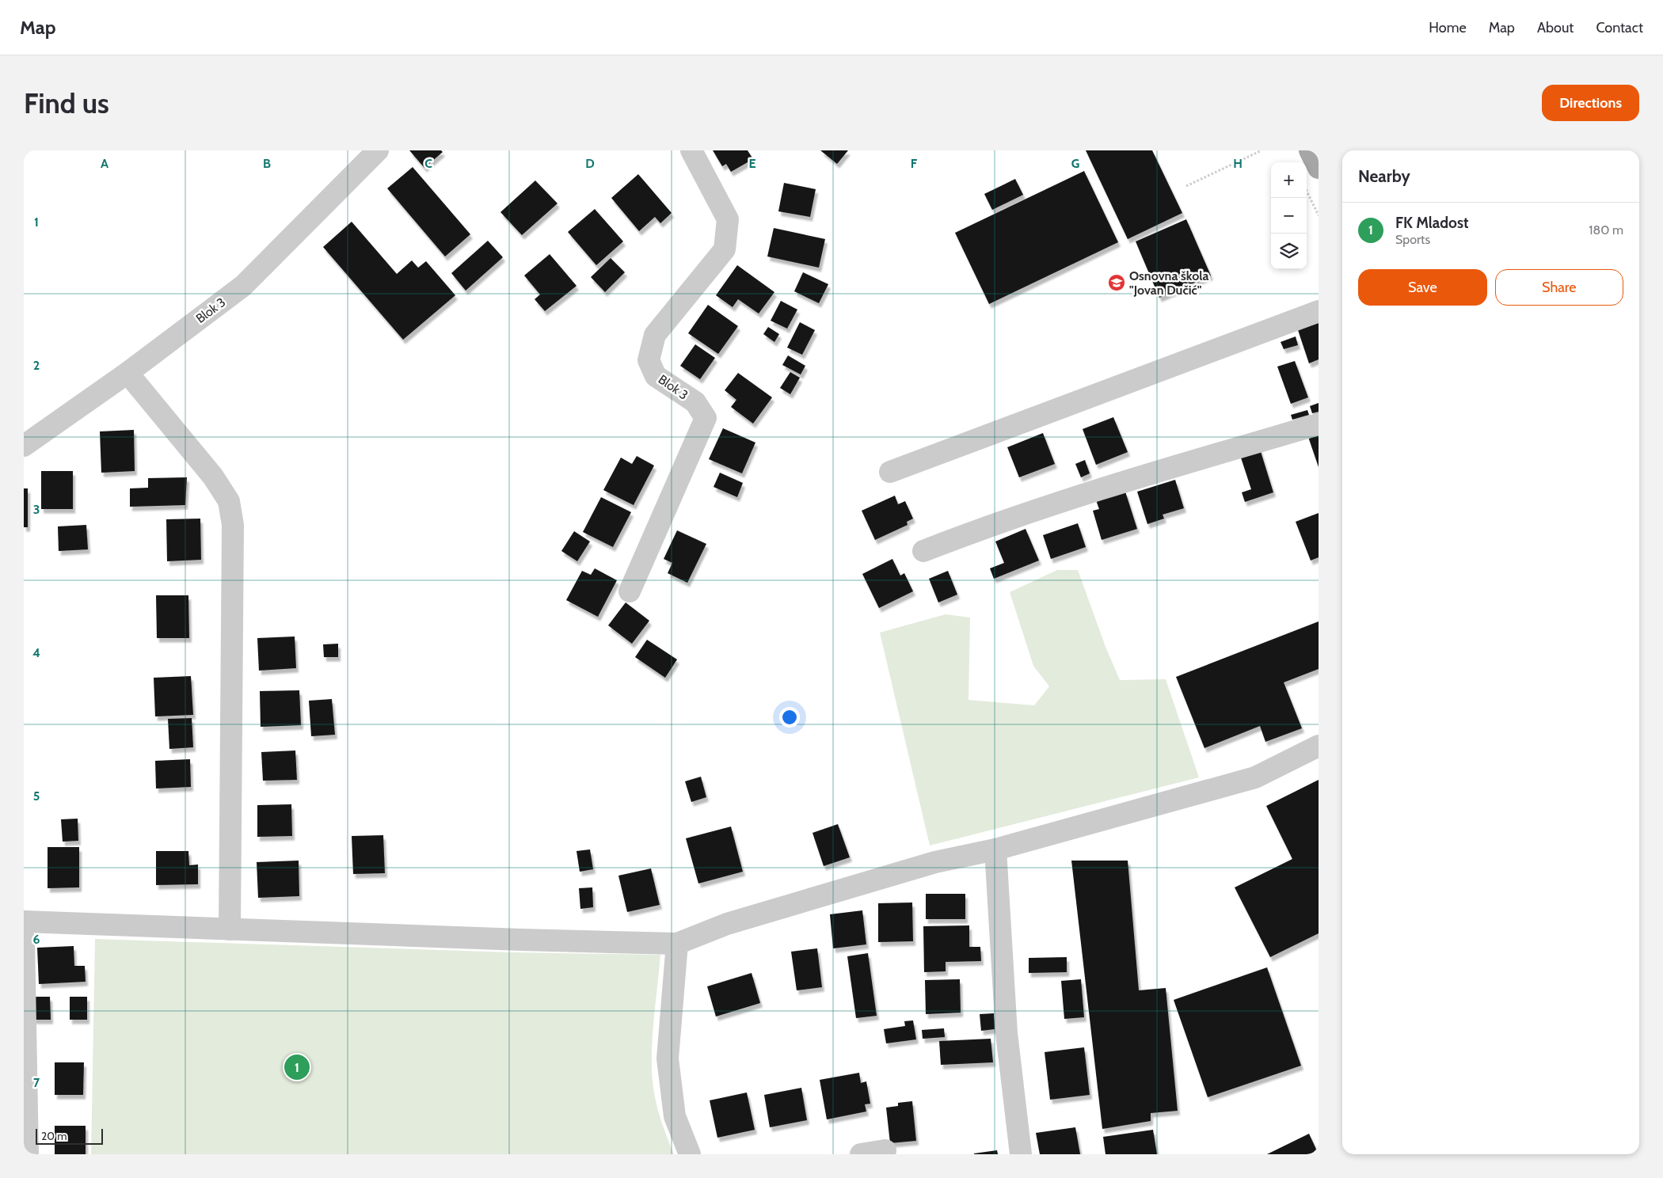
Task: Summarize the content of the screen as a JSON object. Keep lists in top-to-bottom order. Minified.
{"streets":{"street":["Blok 3"]},"places":{"school or university":["Osnovna škola \"Jovan Dučić\""]},"scale_bar":"20 m","page":{"header":"Map","nav":["Home","Map","About","Contact"],"buttons":["Directions",["Save","Share"]],"title":"Find us","heading":"Nearby","map_buttons":["+","−"],"list":[{"mark":"1","name":"FK Mladost","note":"Sports","value":"180 m"}],"pins":"1","scale":"20 m"},"grid":{"columns":["A","B","C","D","E","F","G","H"],"rows":["1","2","3","4","5","6","7"]}}
